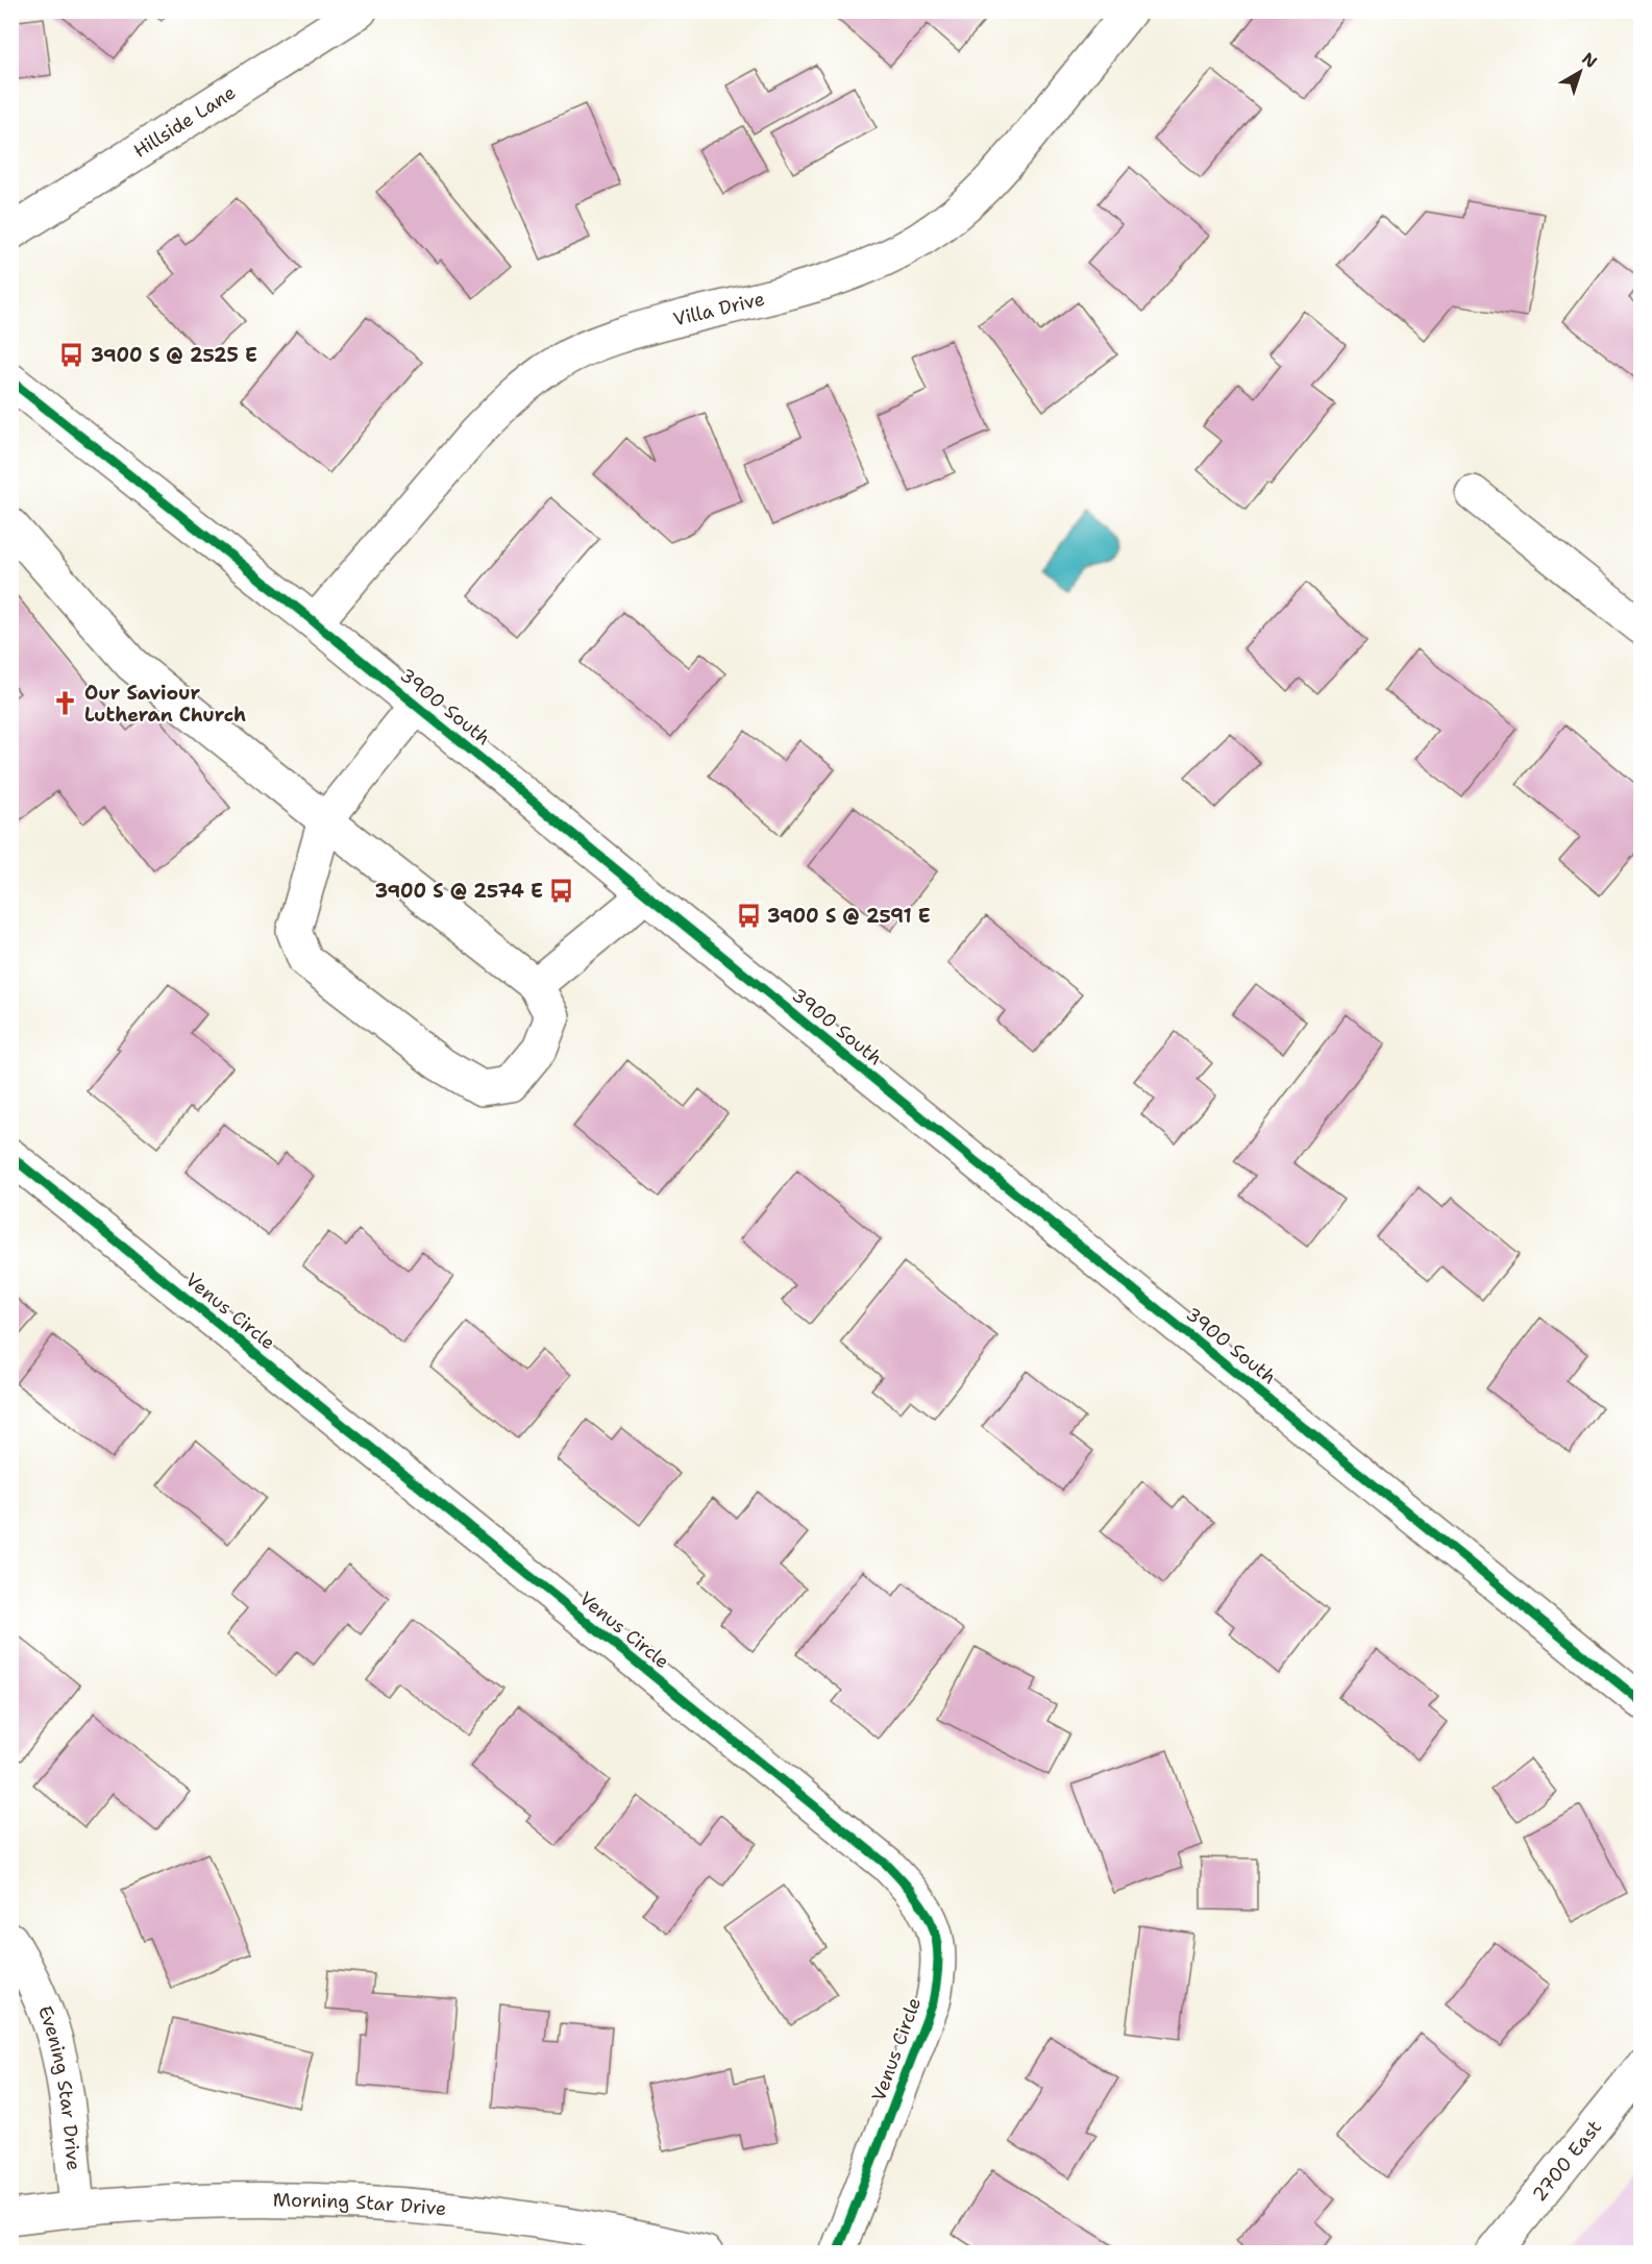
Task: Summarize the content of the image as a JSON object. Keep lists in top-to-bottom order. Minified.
{"streets":{"street":["Hillside Lane","Villa Drive","3900 South","Venus Circle","Evening Star Drive","2700 East","Morning Star Drive"]},"crossings":[["Villa Drive","3900 South"],["Evening Star Drive","Morning Star Drive"]],"places":{"bus stop":["3900 S @ 2525 E","3900 S @ 2574 E","3900 S @ 2591 E"],"church":["Our Saviour Lutheran Church"]},"north":"top right"}
